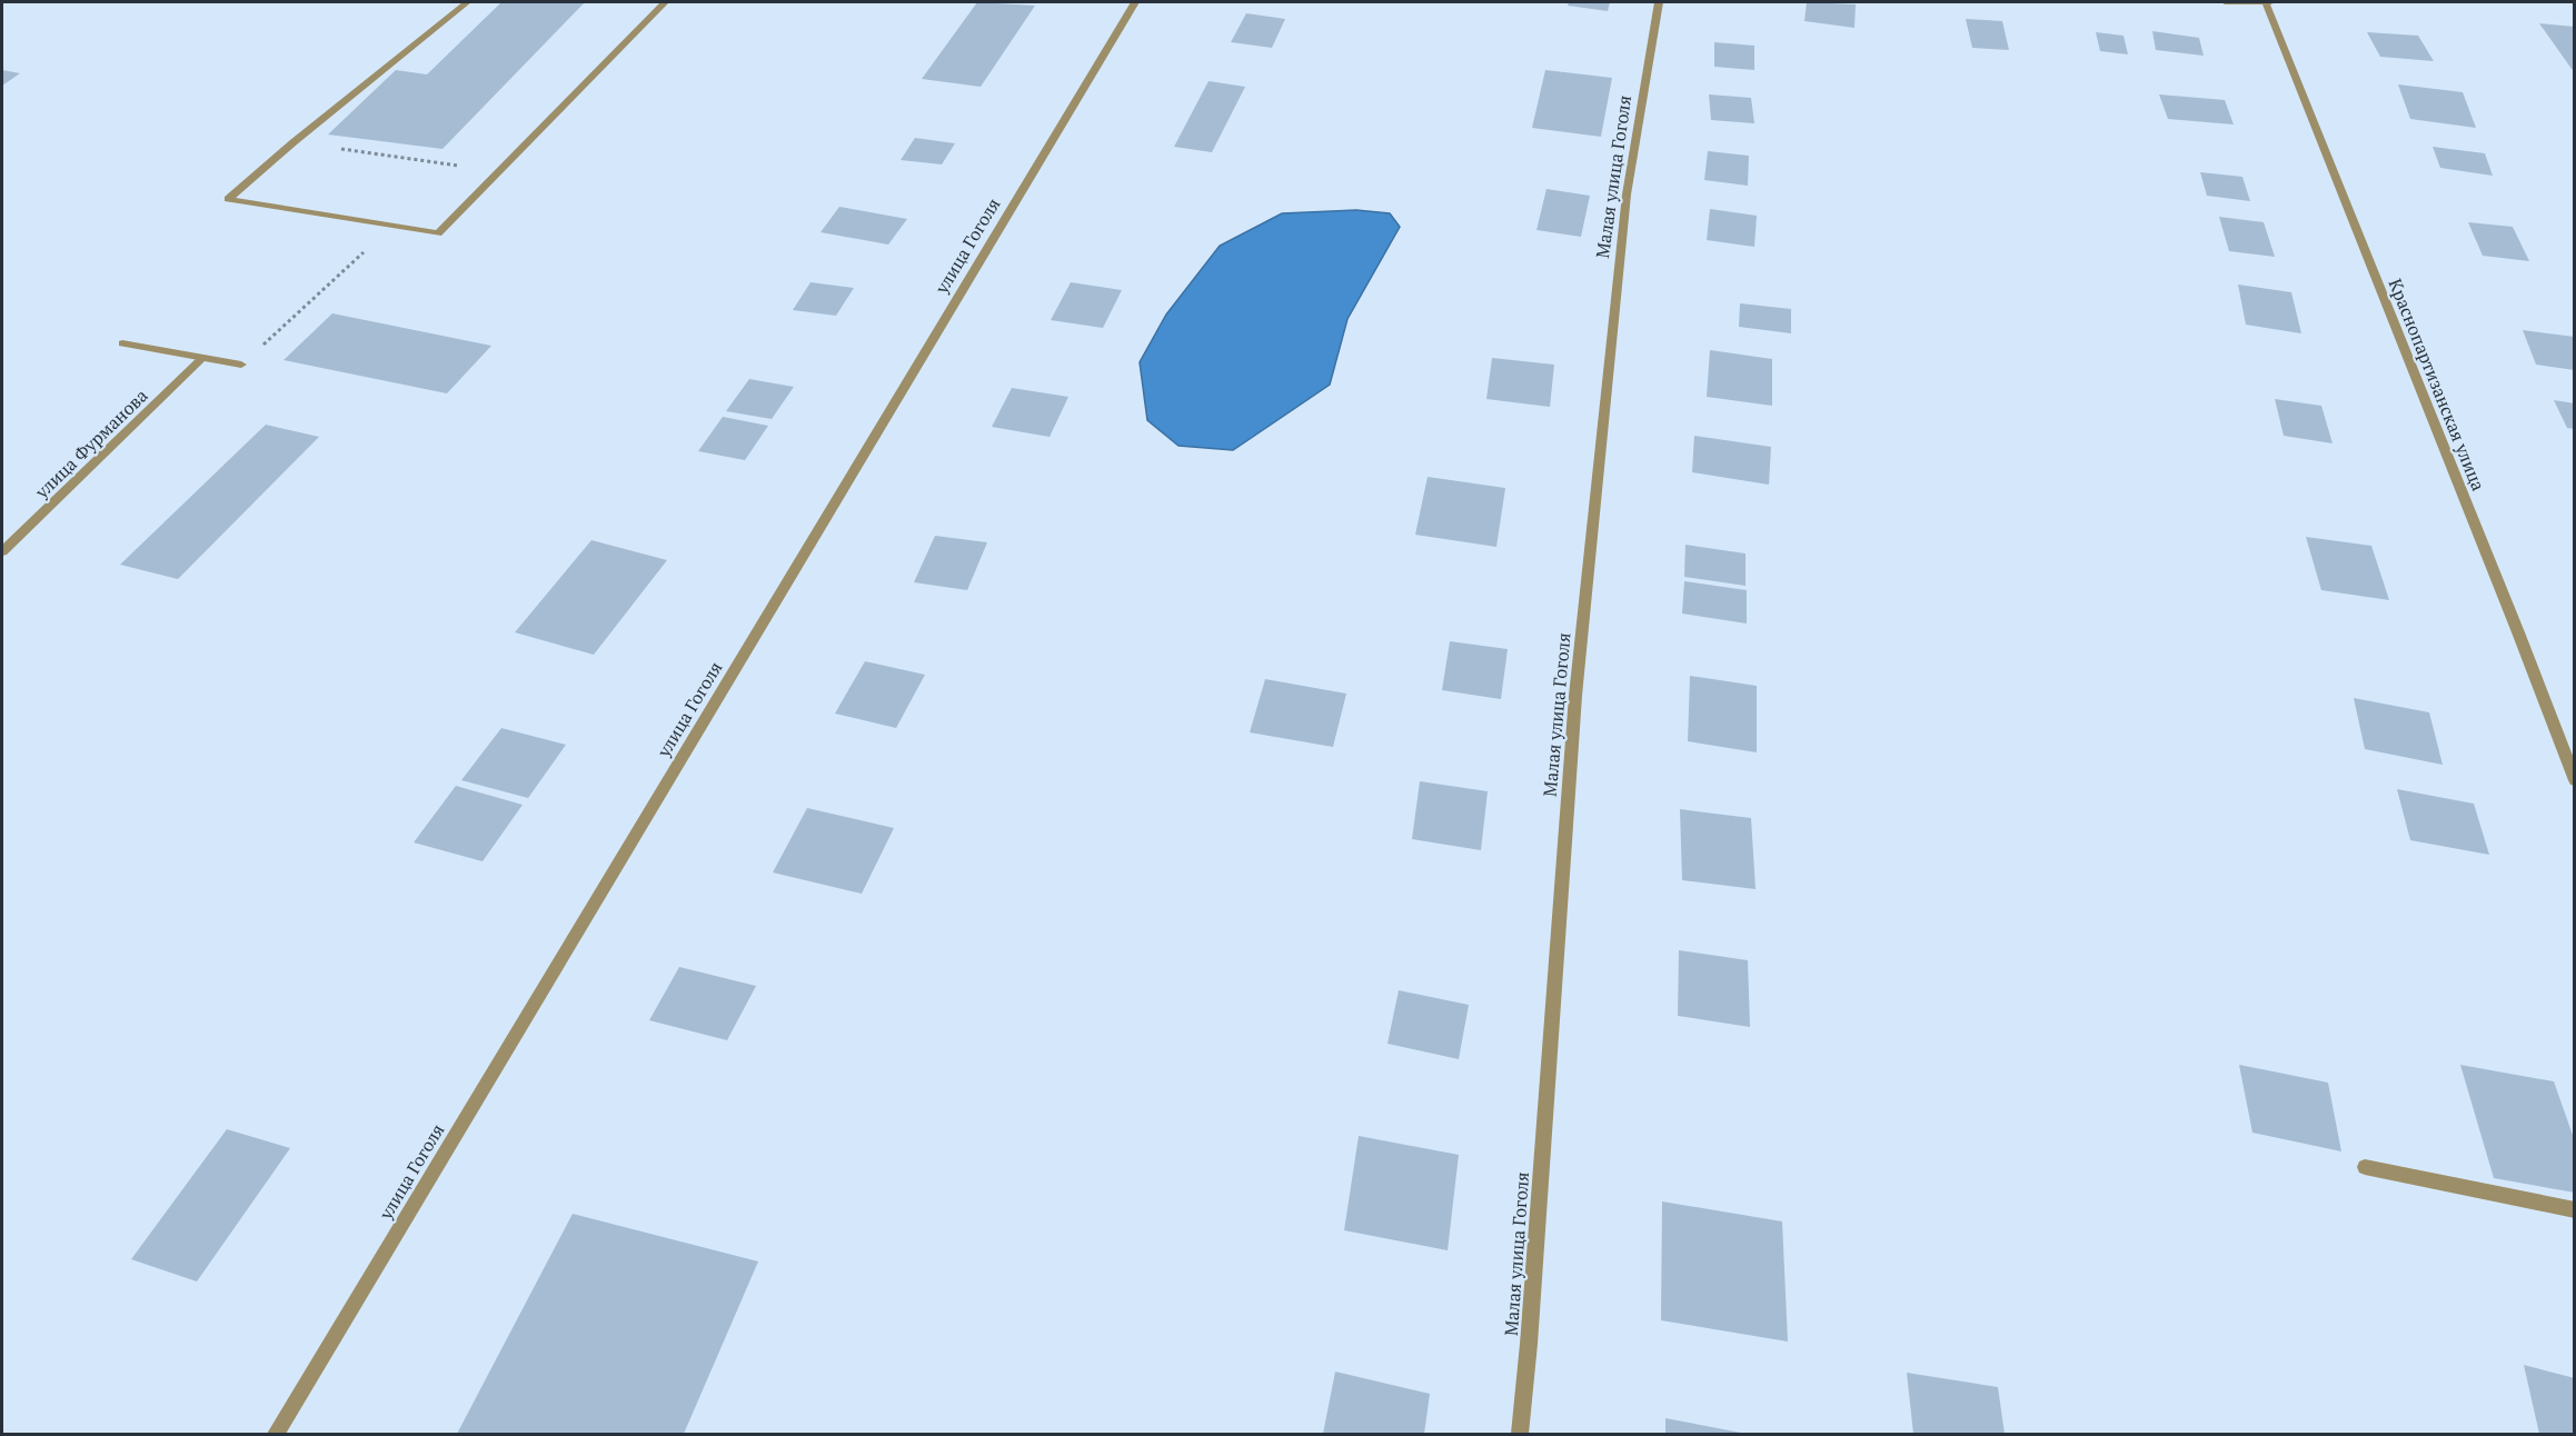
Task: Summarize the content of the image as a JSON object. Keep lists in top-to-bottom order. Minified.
{"streets":{"street":["Малая улица Гоголя","улица Гоголя","Краснопартизанская улица","улица Фурманова"]}}
